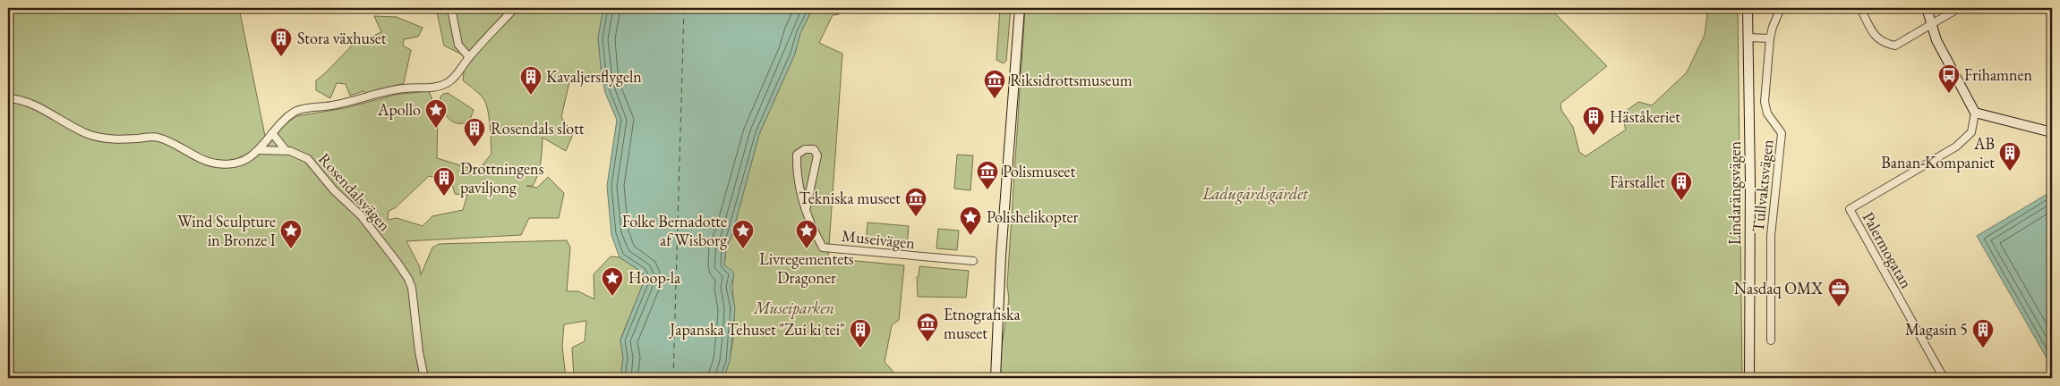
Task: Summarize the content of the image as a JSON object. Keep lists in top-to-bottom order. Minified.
{"streets":{"street":["Tullvaktsvägen","Rosendalsvägen","Lindarängsvägen","Museivägen","Palermogatan"]},"parks":["Ladugårdsgärdet","Museiparken"],"places":{"building":["Stora växhuset","Kavaljersflygeln","Häståkeriet","Rosendals slott","AB Banan-Kompaniet","Drottningens paviljong","Fårstallet","Japanska Tehuset \"Zui ki tei\"","Magasin 5"],"bus stop":["Frihamnen"],"museum":["Riksidrottsmuseum","Polismuseet","Tekniska museet","Etnografiska museet"],"place":["Apollo","Polishelikopter","Wind Sculpture in Bronze I","Folke Bernadotte af Wisborg","Livregementets Dragoner","Hoop-la"],"office":["Nasdaq OMX"]}}
